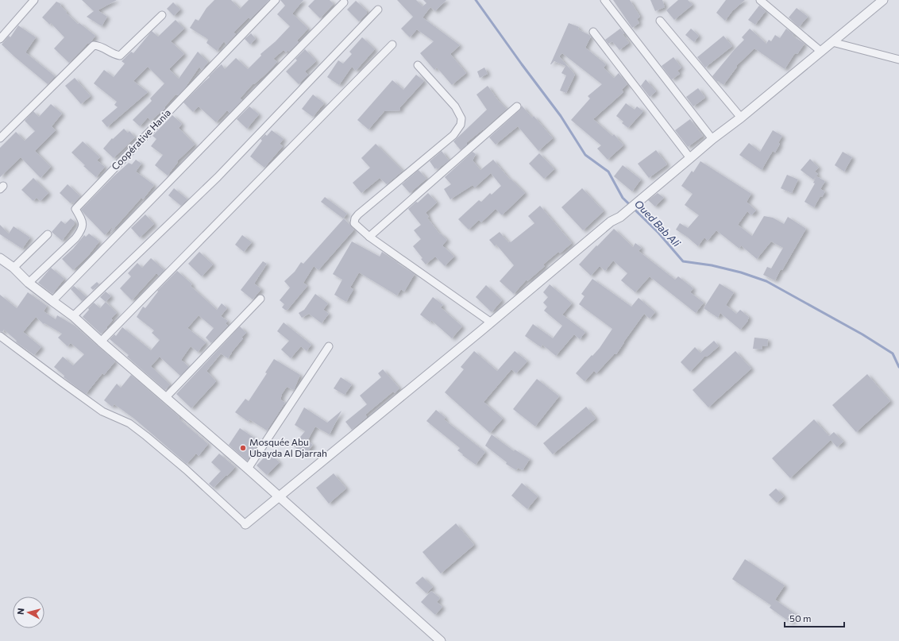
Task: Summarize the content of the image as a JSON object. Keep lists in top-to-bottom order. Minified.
{"streets":{"street":["Coopérative Hania"]},"water":["Oued Bab Ali"],"places":["Mosquée Abu Ubayda Al Djarrah"],"scale_bar":"50 m","north":"left"}
